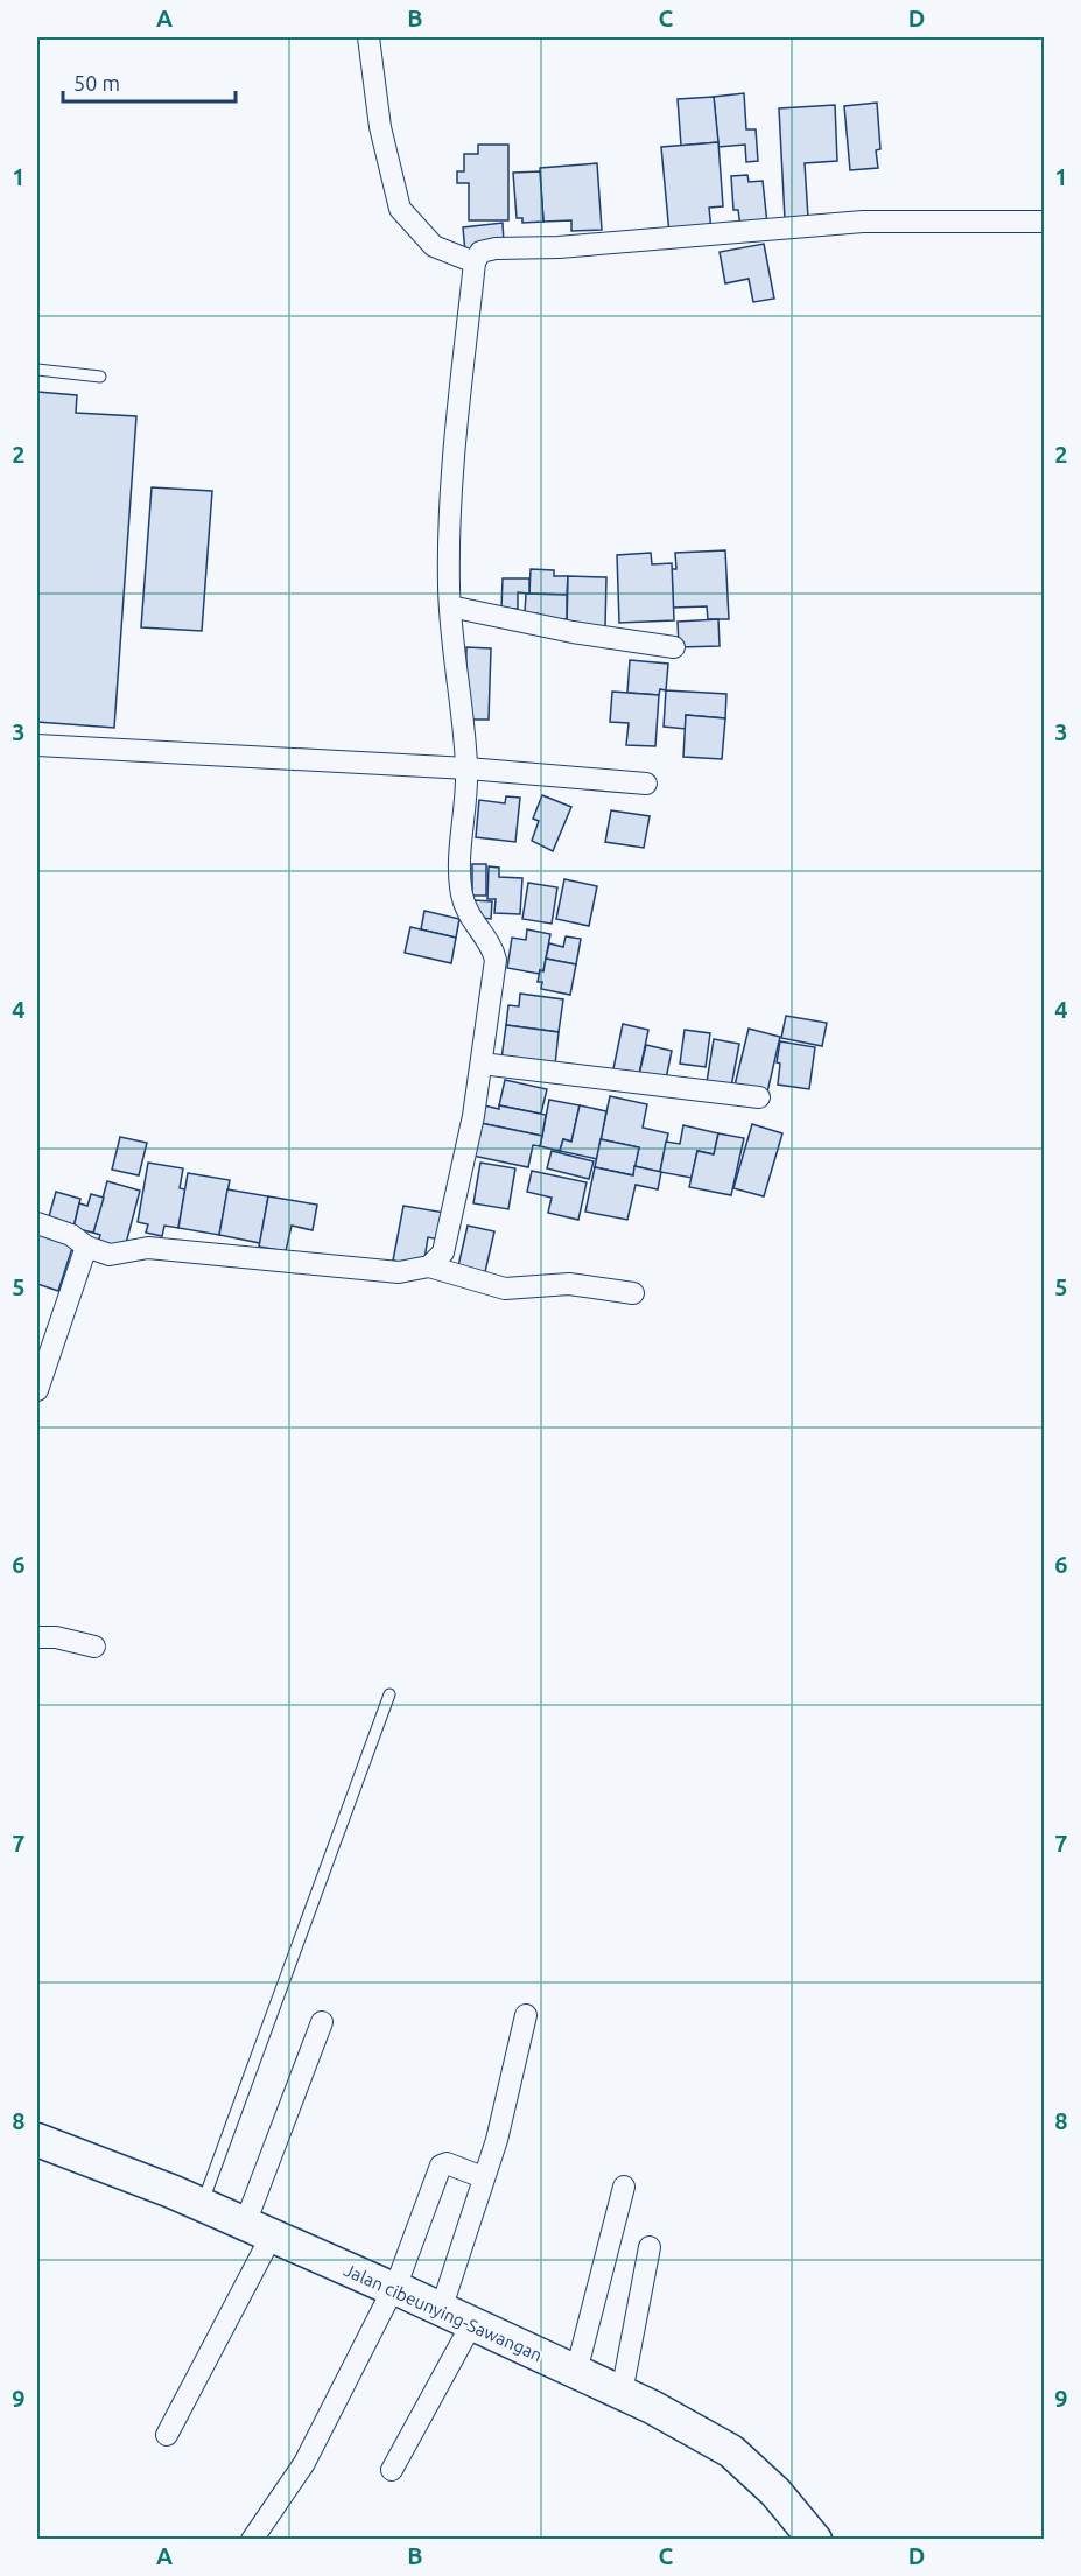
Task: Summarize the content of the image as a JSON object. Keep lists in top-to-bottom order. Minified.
{"streets":{"main road":["Jalan cibeunying-Sawangan"]},"scale_bar":"50 m","grid":{"columns":["A","B","C","D"],"rows":["1","2","3","4","5","6","7","8","9"]}}
